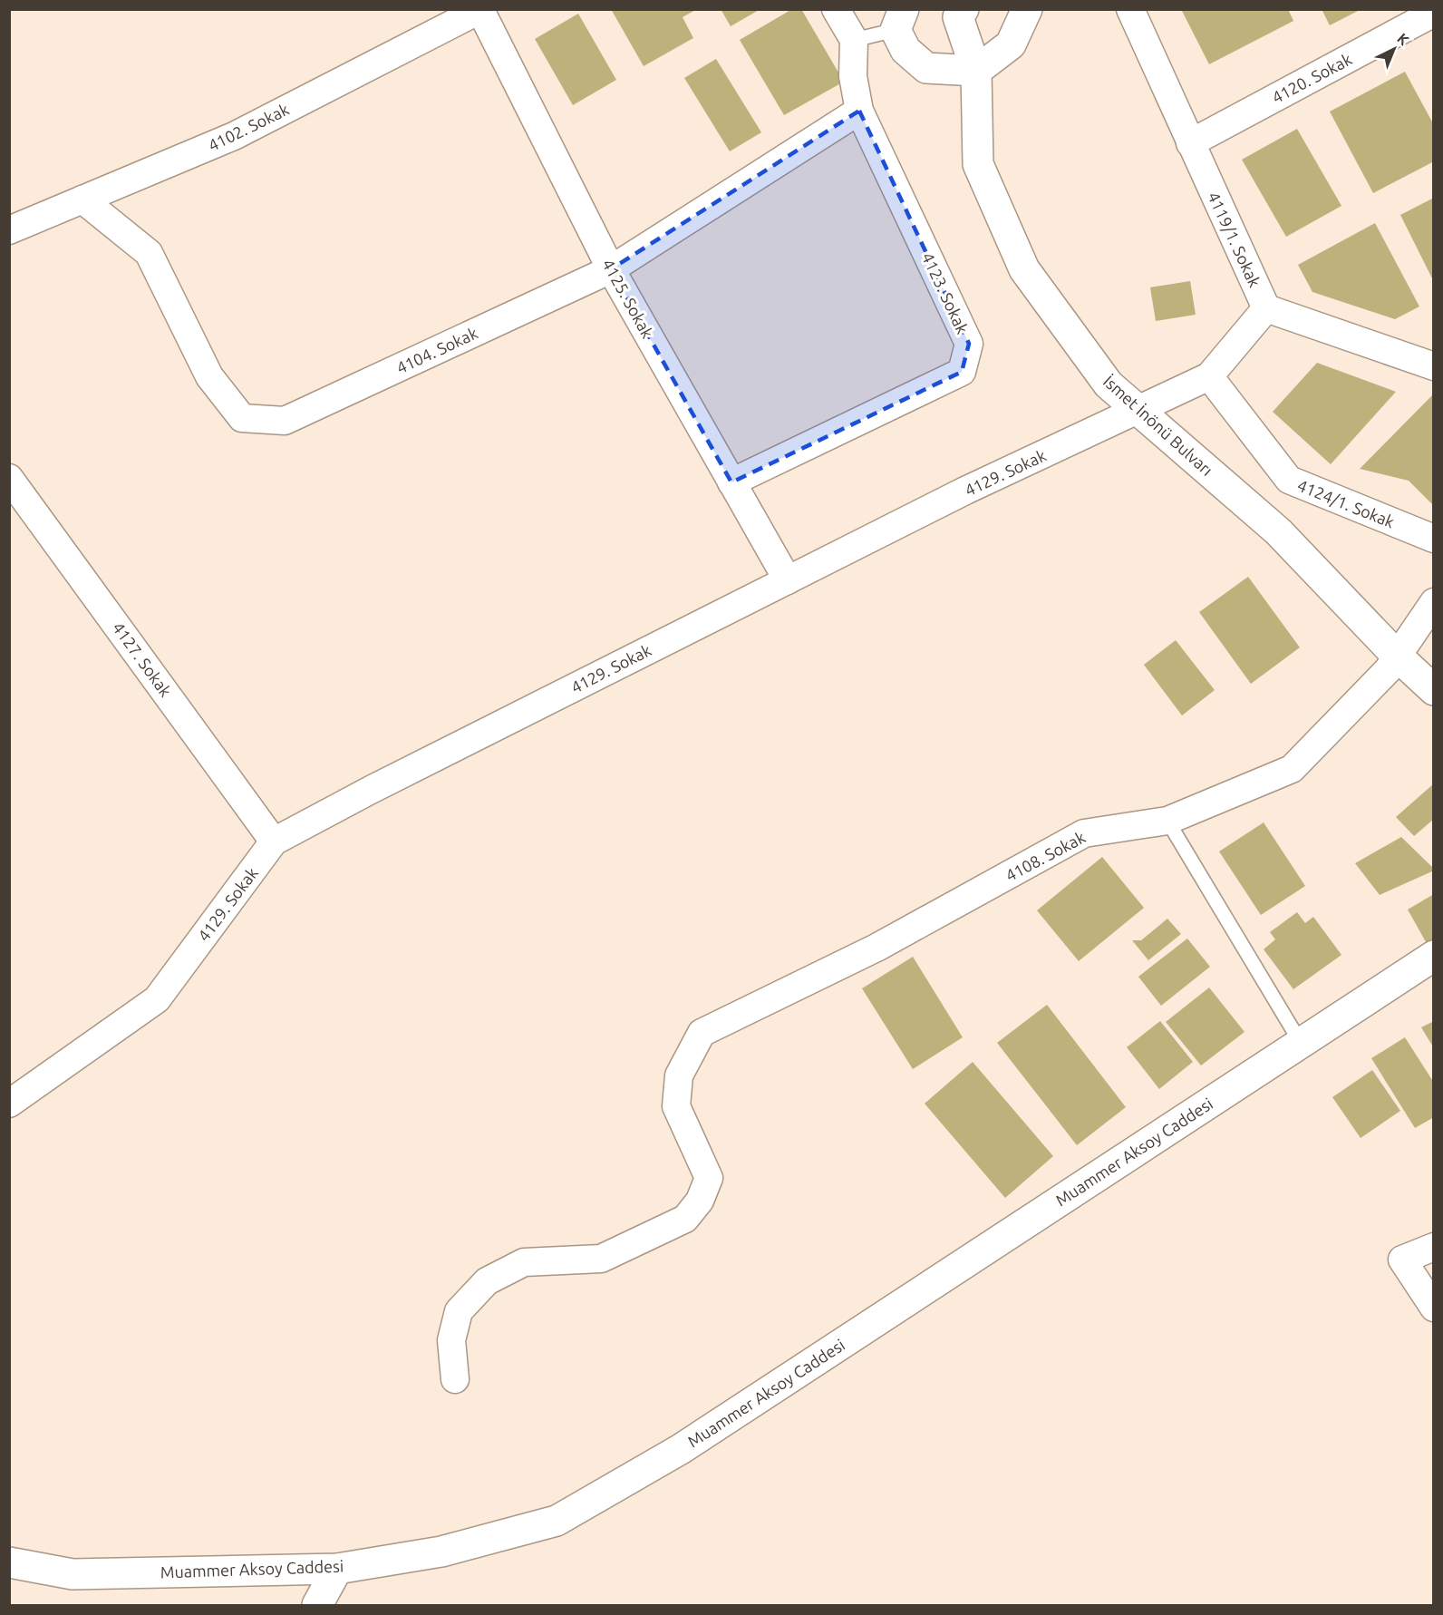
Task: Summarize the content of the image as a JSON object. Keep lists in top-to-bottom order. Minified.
{"streets":{"street":["4120. Sokak","4102. Sokak","4119/1. Sokak","4123. Sokak","4125. Sokak","4104. Sokak","İsmet İnönü Bulvarı","4129. Sokak","4124/1. Sokak","4127. Sokak","4108. Sokak","Muammer Aksoy Caddesi"]},"crossings":[["4120. Sokak","4119/1. Sokak"],["4102. Sokak","4125. Sokak"],["4102. Sokak","4104. Sokak"],["4119/1. Sokak","4129. Sokak"],["4123. Sokak","4125. Sokak"],["4123. Sokak","4104. Sokak"],["4125. Sokak","4104. Sokak"],["4125. Sokak","4129. Sokak"],["İsmet İnönü Bulvarı","4129. Sokak"],["İsmet İnönü Bulvarı","4108. Sokak"],["4129. Sokak","4124/1. Sokak"],["4129. Sokak","4127. Sokak"]],"north":"top right"}
